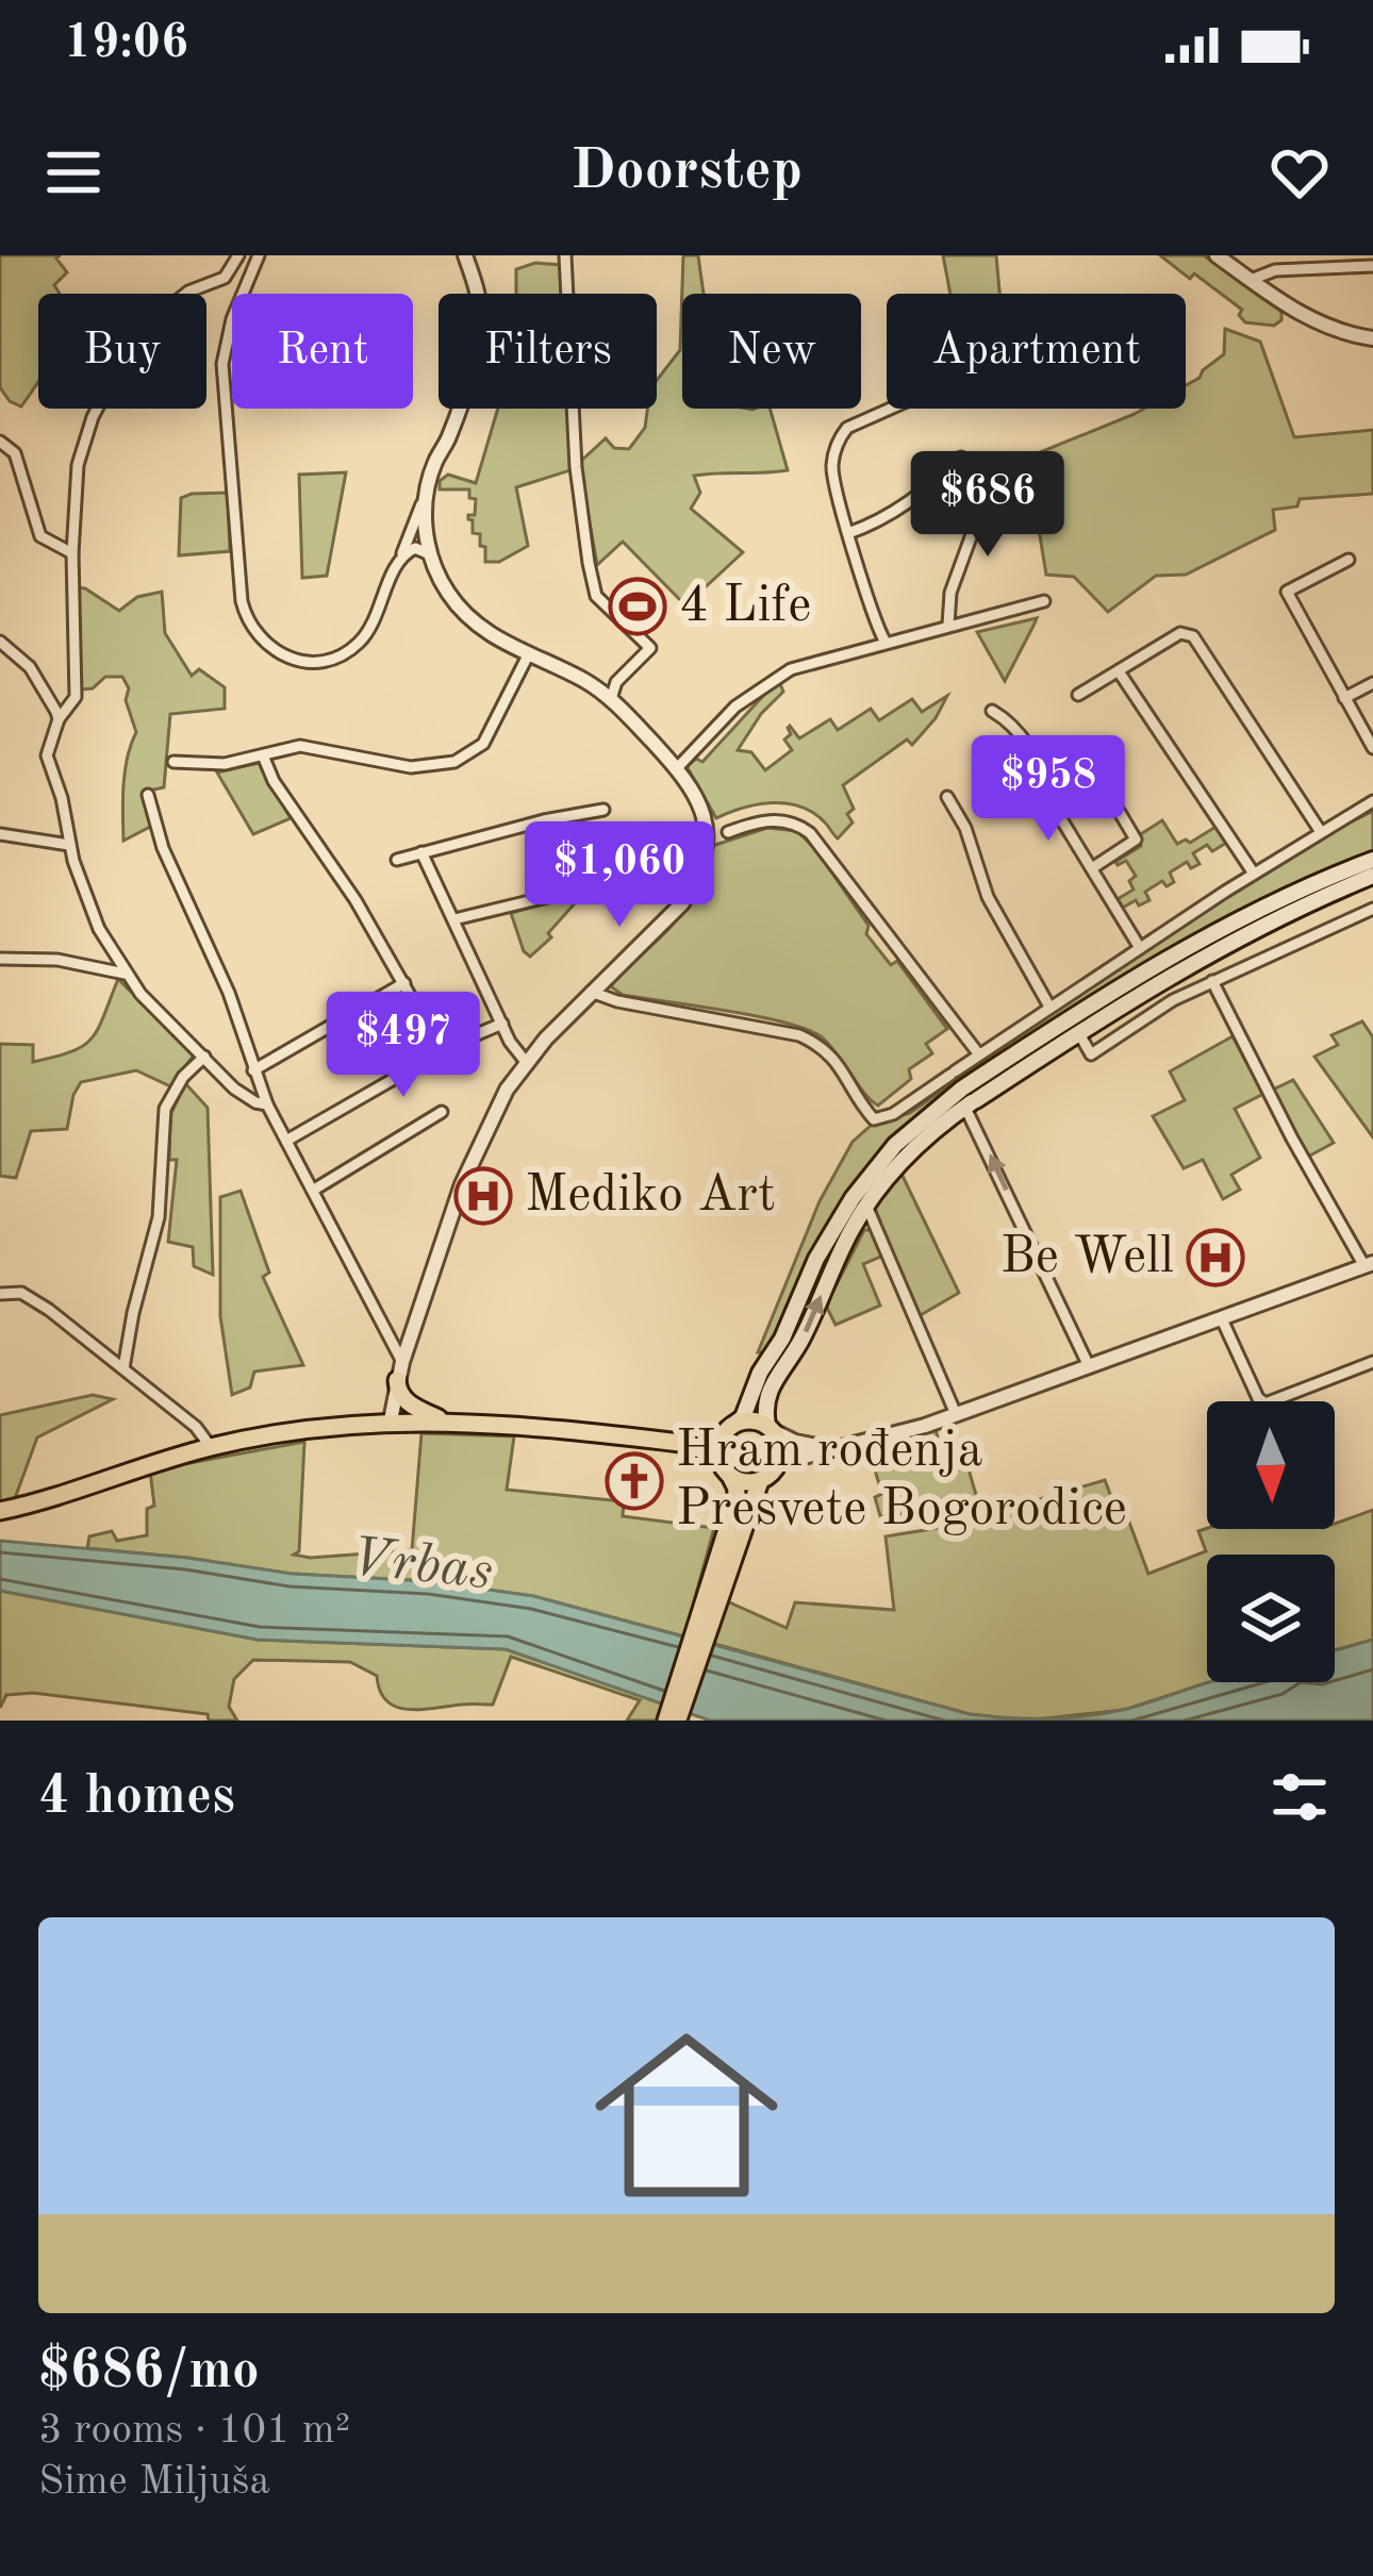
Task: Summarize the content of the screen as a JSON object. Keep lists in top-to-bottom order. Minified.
{"water":["Vrbas"],"places":{"sports":["4 Life"],"hospital":["Mediko Art","Be Well"],"church":["Hram rođenja Presvete Bogorodice"]},"north":"bottom","page":{"status":"19:06","header":"Doorstep","chip":["Buy","Rent","Filters","New","Apartment"],"price":["$686","$958","$1,060","$497"],"heading":"4 homes","list":[{"name":"$686/mo","note":"3 rooms · 101 m² · Sime Miljuša"}]}}
